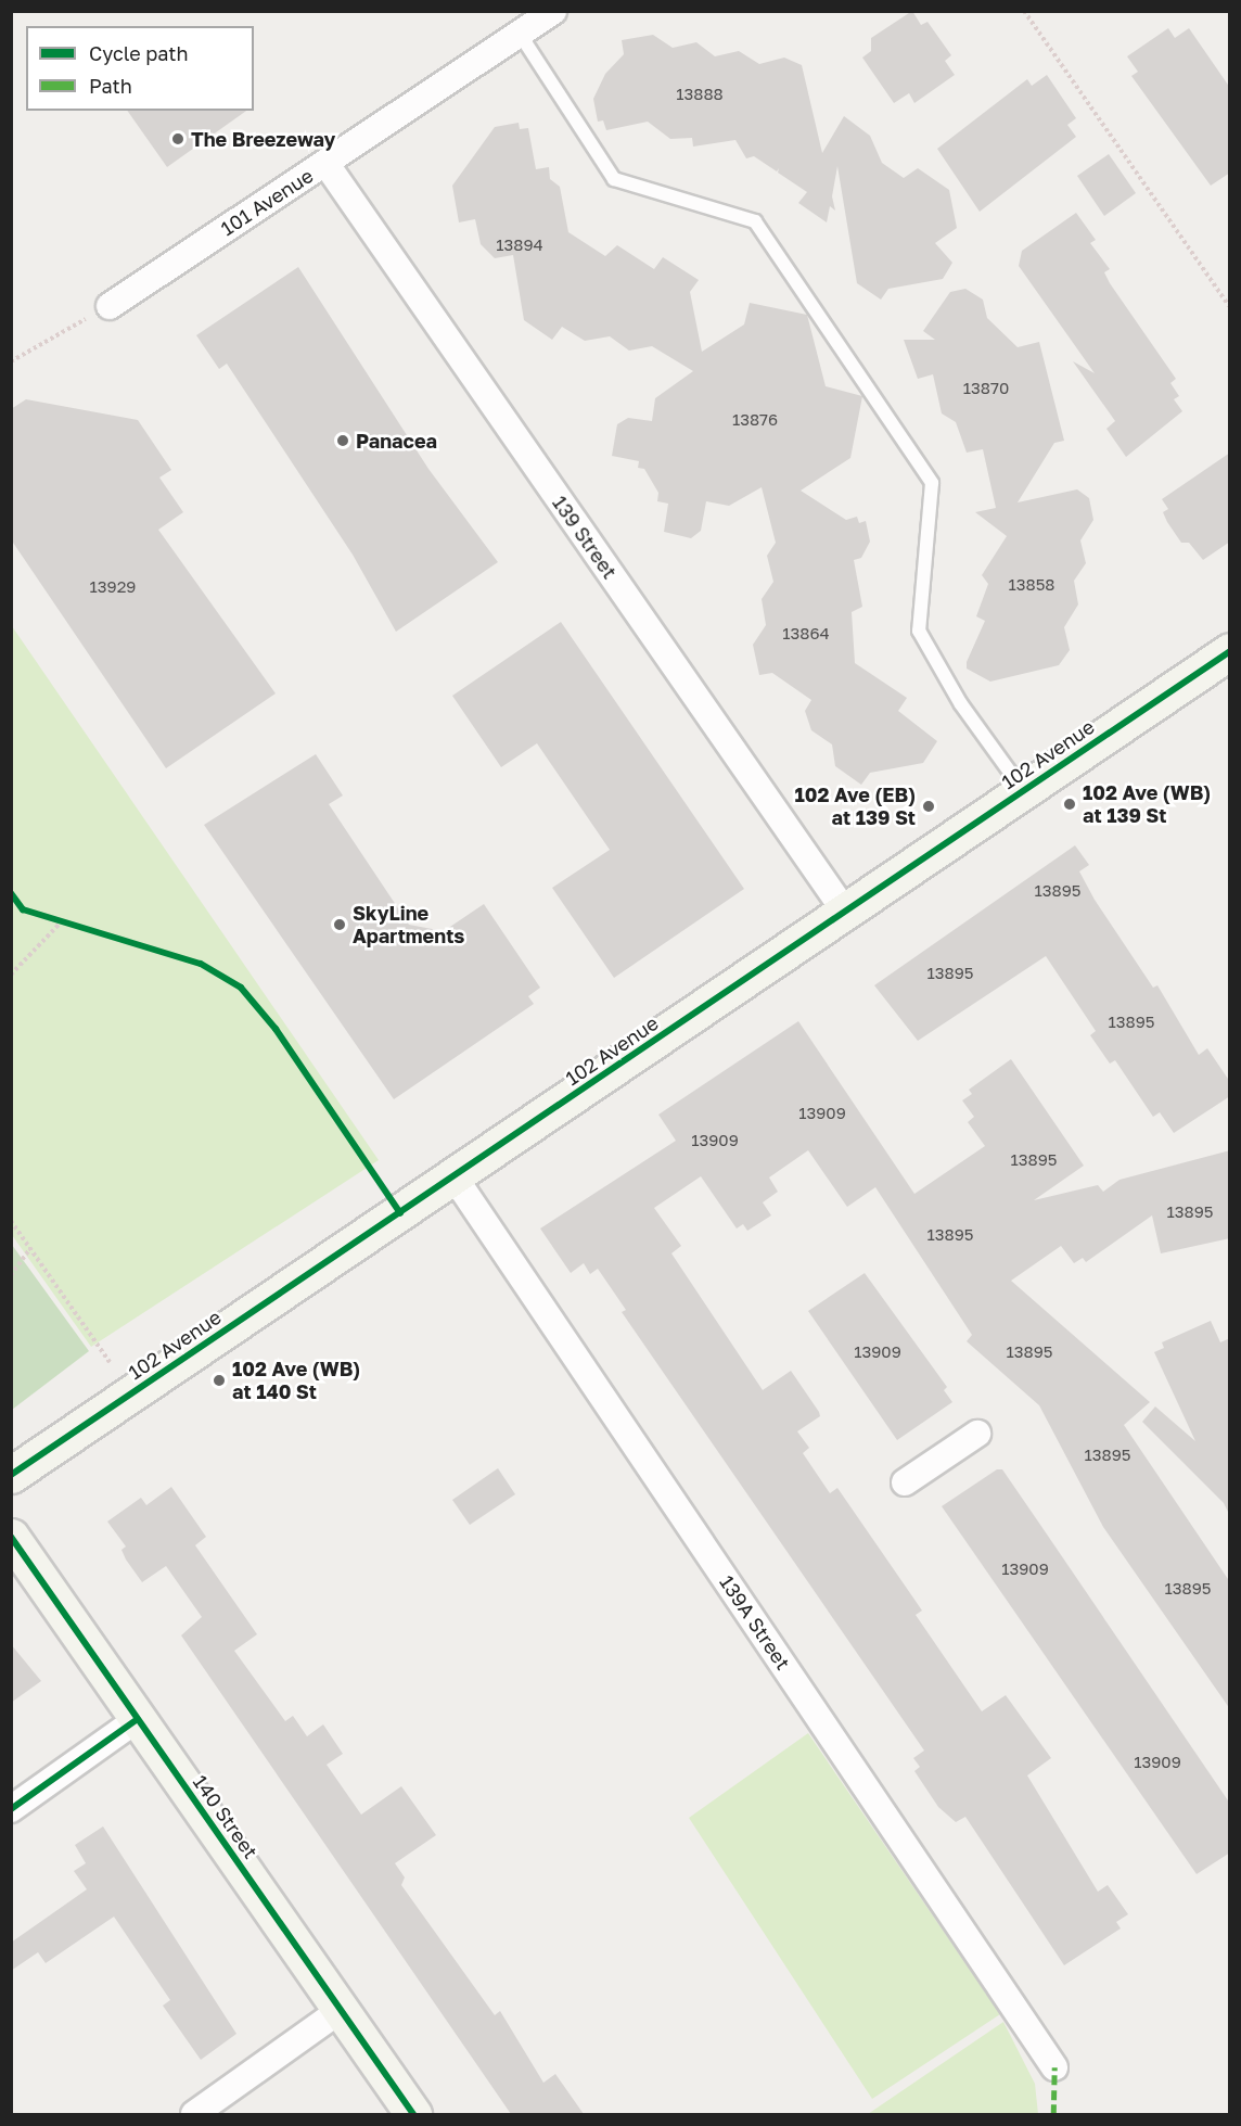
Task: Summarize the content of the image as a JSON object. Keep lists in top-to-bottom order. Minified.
{"streets":{"street":["101 Avenue","139 Street","102 Avenue","139A Street","140 Street"]},"crossings":[["101 Avenue","139 Street"],["139 Street","102 Avenue"],["102 Avenue","139A Street"]],"places":["The Breezeway","Panacea","102 Ave (WB) at 139 St","102 Ave (EB) at 139 St","SkyLine Apartments","102 Ave (WB) at 140 St"],"house_numbers":["13888","13894","13870","13876","13858","13929","13864","13895","13895","13895","13909","13909","13895","13895","13895","13909","13895","13895","13909","13895","13909"],"legend":["Cycle path","Path"]}
